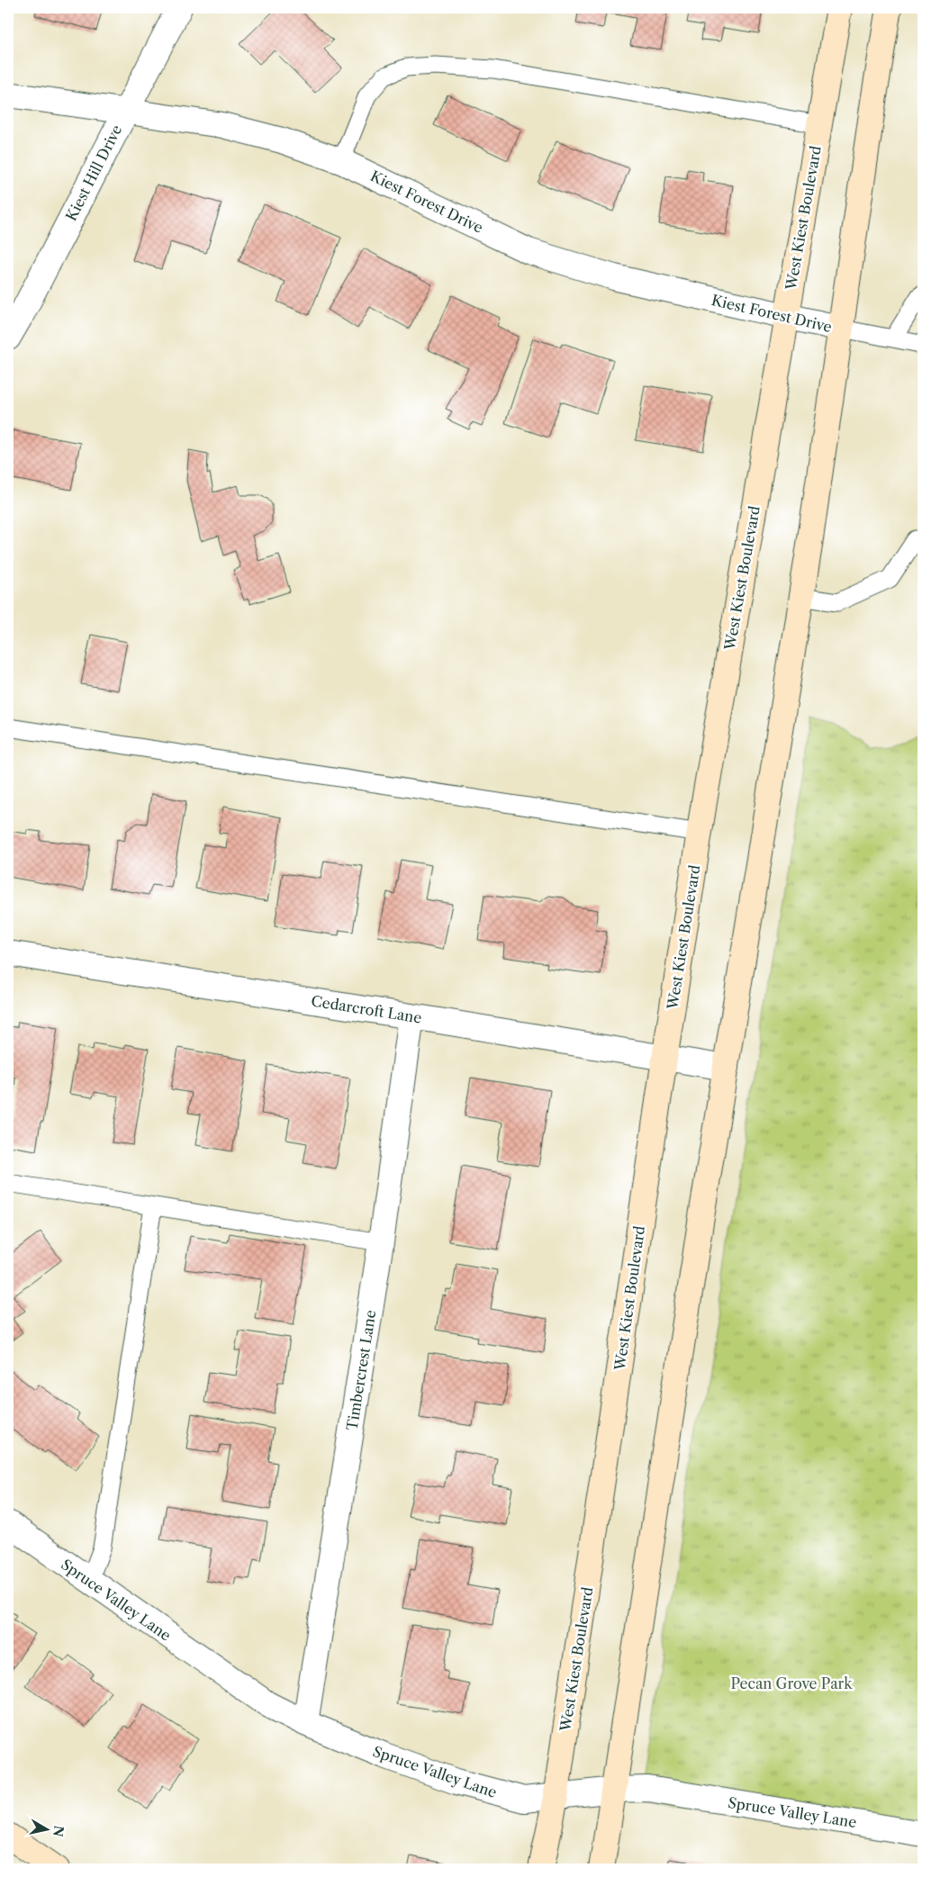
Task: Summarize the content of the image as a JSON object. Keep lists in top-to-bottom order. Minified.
{"streets":{"main road":["West Kiest Boulevard"],"street":["Kiest Hill Drive","Kiest Forest Drive","Cedarcroft Lane","Timbercrest Lane","Spruce Valley Lane"]},"crossings":[["Kiest Hill Drive","Kiest Forest Drive"],["Kiest Forest Drive","West Kiest Boulevard"],["West Kiest Boulevard","Cedarcroft Lane"],["West Kiest Boulevard","Spruce Valley Lane"],["Cedarcroft Lane","Timbercrest Lane"],["Timbercrest Lane","Spruce Valley Lane"]],"parks":["Pecan Grove Park"],"north":"right"}
